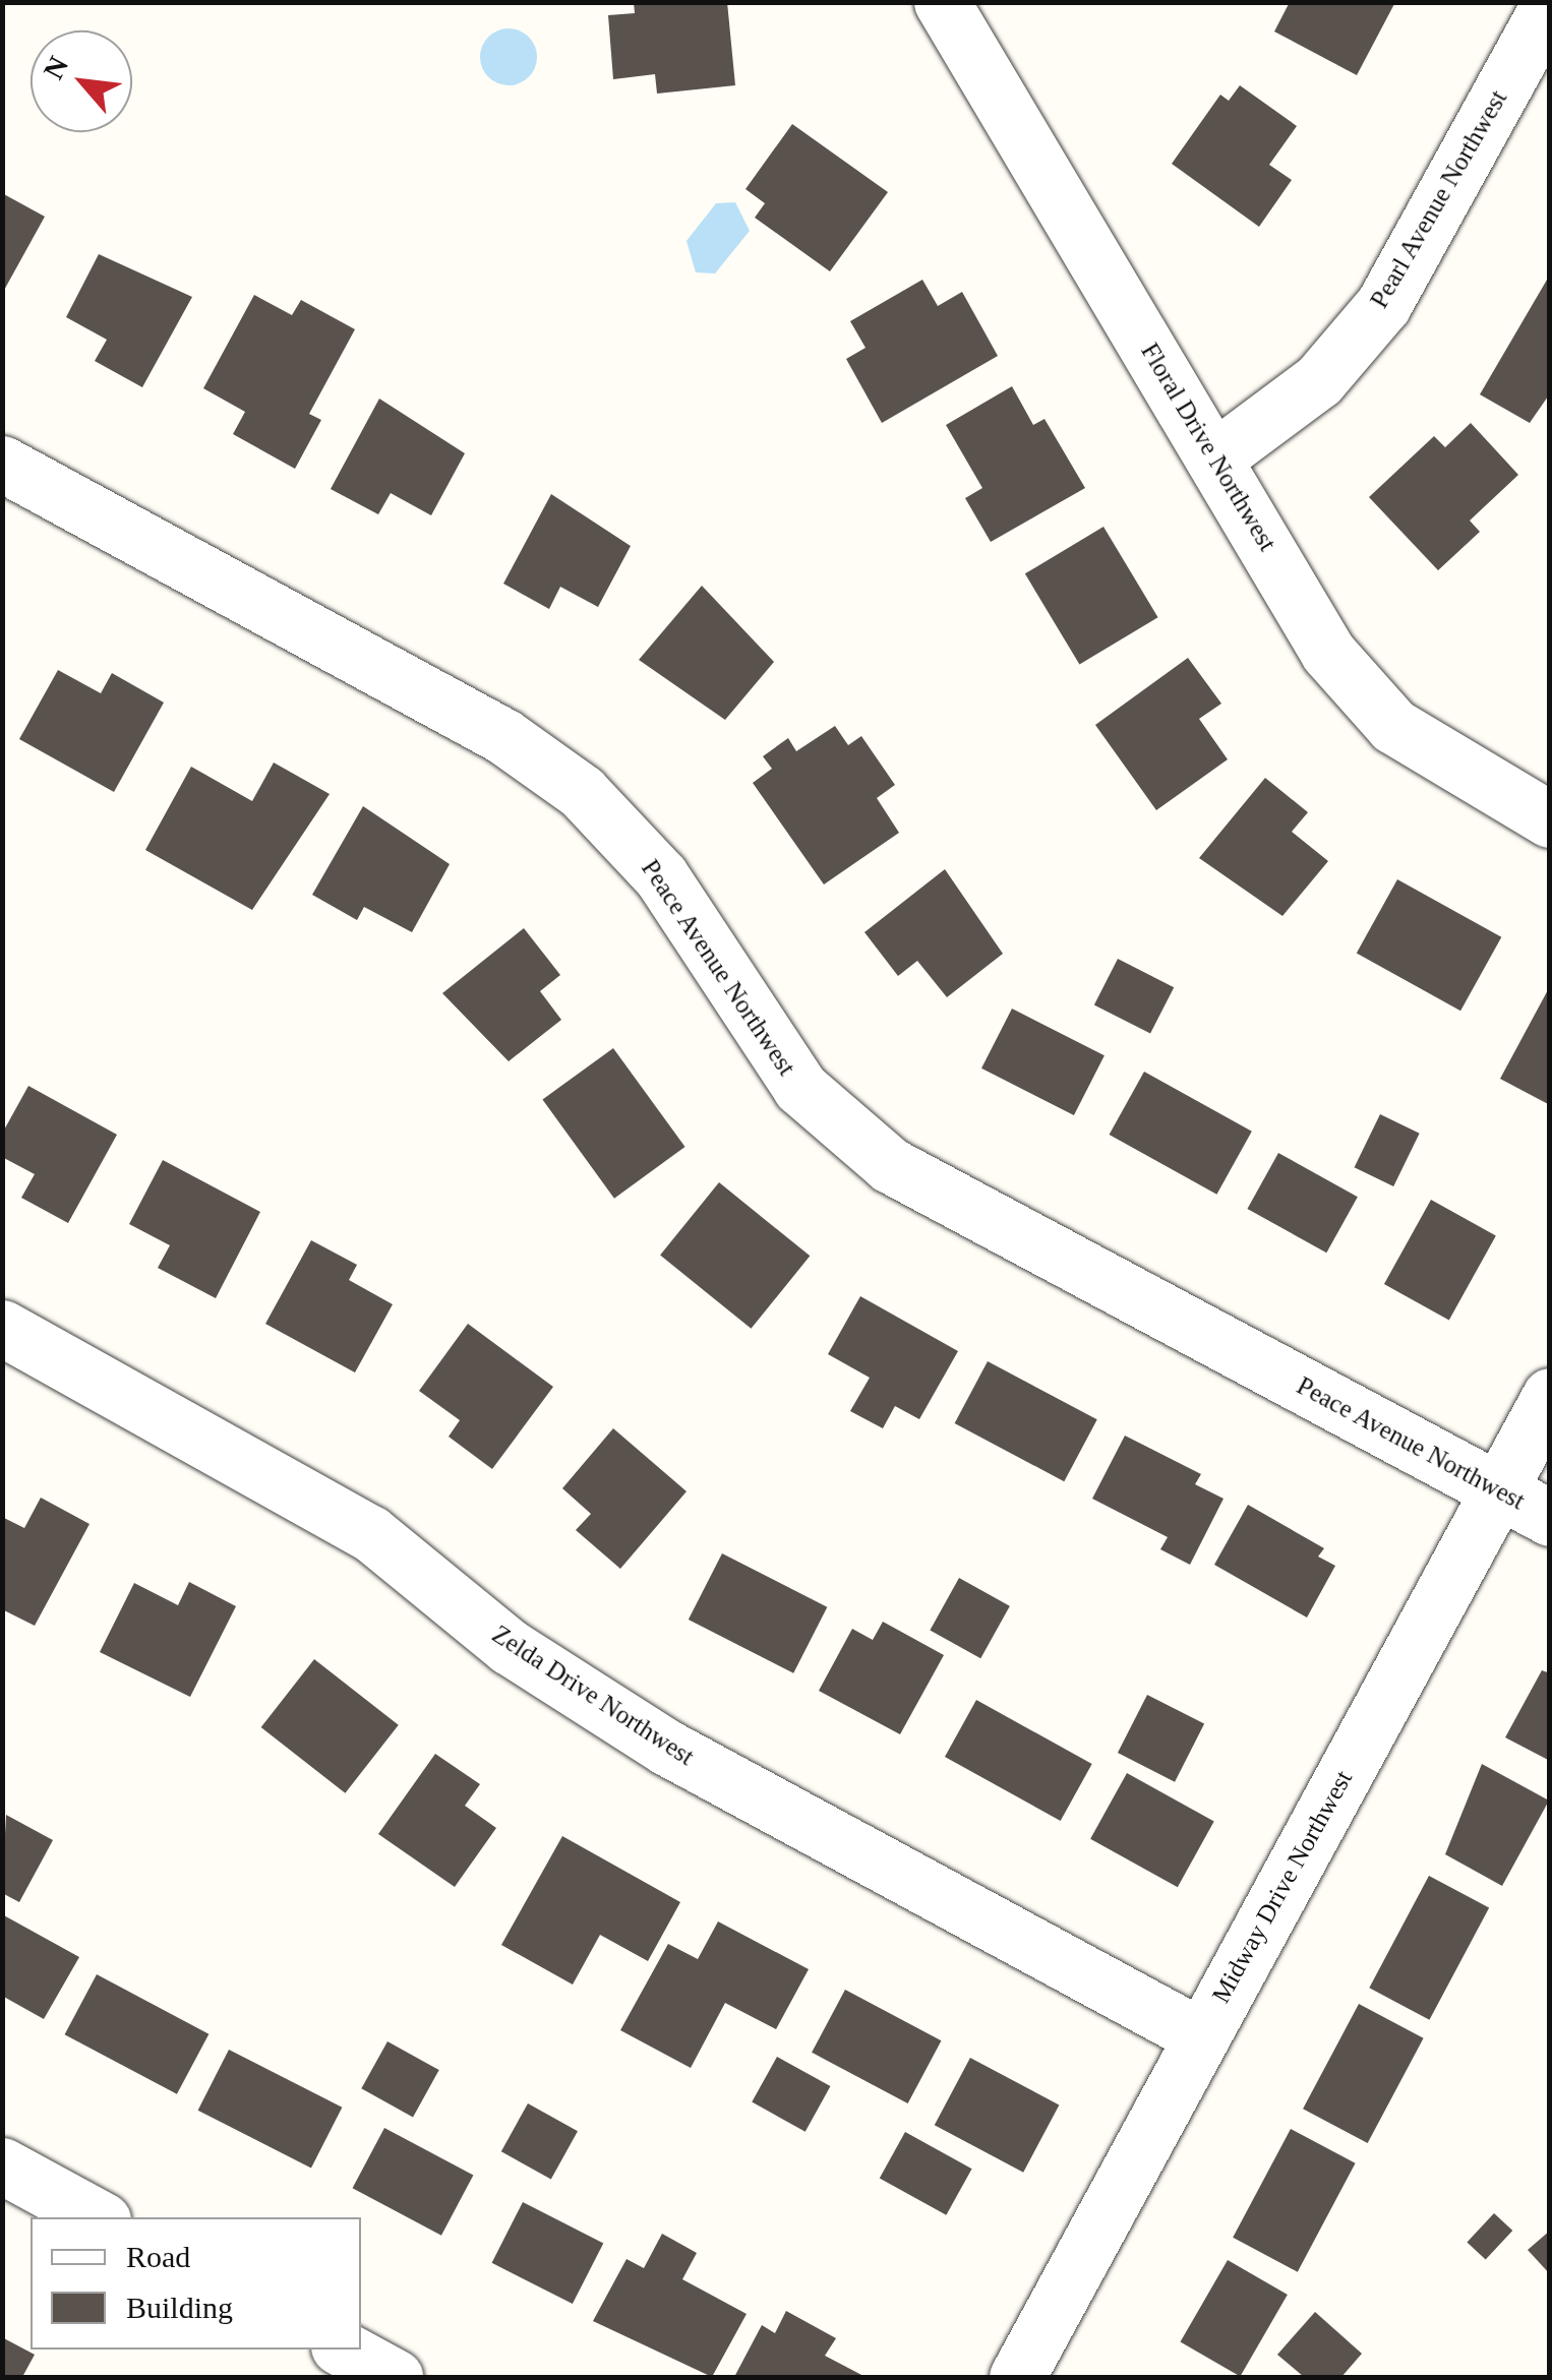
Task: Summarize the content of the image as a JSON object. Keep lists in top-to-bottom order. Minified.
{"streets":{"street":["Pearl Avenue Northwest","Floral Drive Northwest","Peace Avenue Northwest","Zelda Drive Northwest","Midway Drive Northwest"]},"crossings":[["Pearl Avenue Northwest","Floral Drive Northwest"],["Peace Avenue Northwest","Midway Drive Northwest"],["Zelda Drive Northwest","Midway Drive Northwest"]],"legend":["Road","Building"],"north":"top left"}
